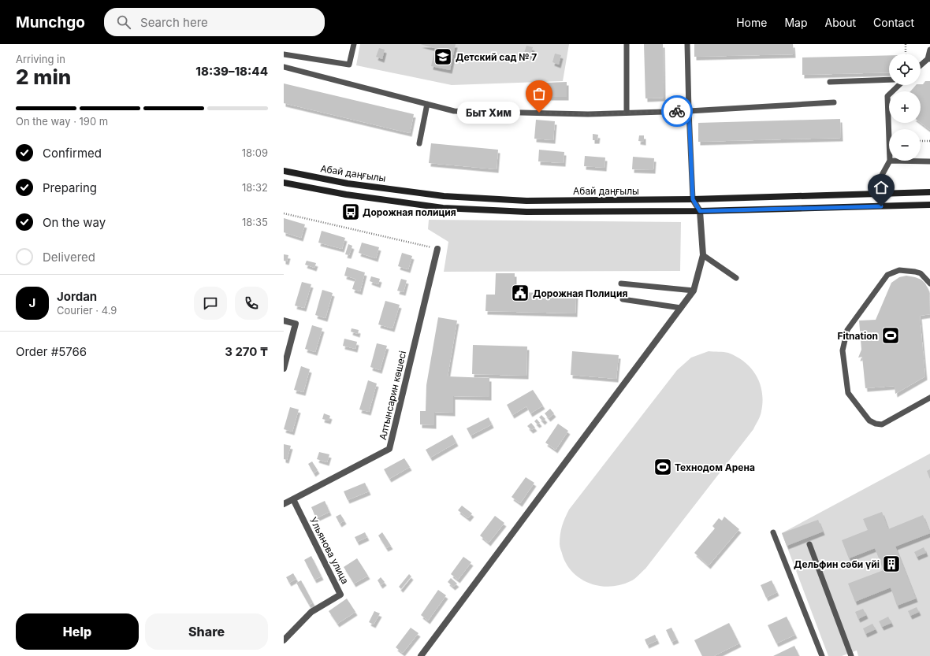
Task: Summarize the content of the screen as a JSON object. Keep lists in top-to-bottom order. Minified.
{"streets":{"main road":["Абай даңғылы"],"street":["Алтынсарин көшесі","Ульянова улица"]},"crossings":[["Алтынсарин көшесі","Ульянова улица"]],"places":{"school or university":["Детский сад № 7"],"other":["Быт Хим"],"bus stop":["Дорожная полиция"],"public building":["Дорожная Полиция"],"sports":["Fitnation","Технодом Арена"],"building":["Дельфин сәби үйі"]},"page":{"header":"Munchgo","search":"Search here","nav":["Home","Map","About","Contact"],"heading":["2 min","Arriving in","18:39–18:44"],"panel":["Jordan","Courier · 4.9","Order #5766","3 270 ₸"],"map_buttons":["+","−"],"bar":"On the way · 190 m","bubble":"Быт Хим","list":[["Confirmed","18:09"],["Preparing","18:32"],["On the way","18:35"],"Delivered"],"round":"J","buttons":["Help","Share"]}}
